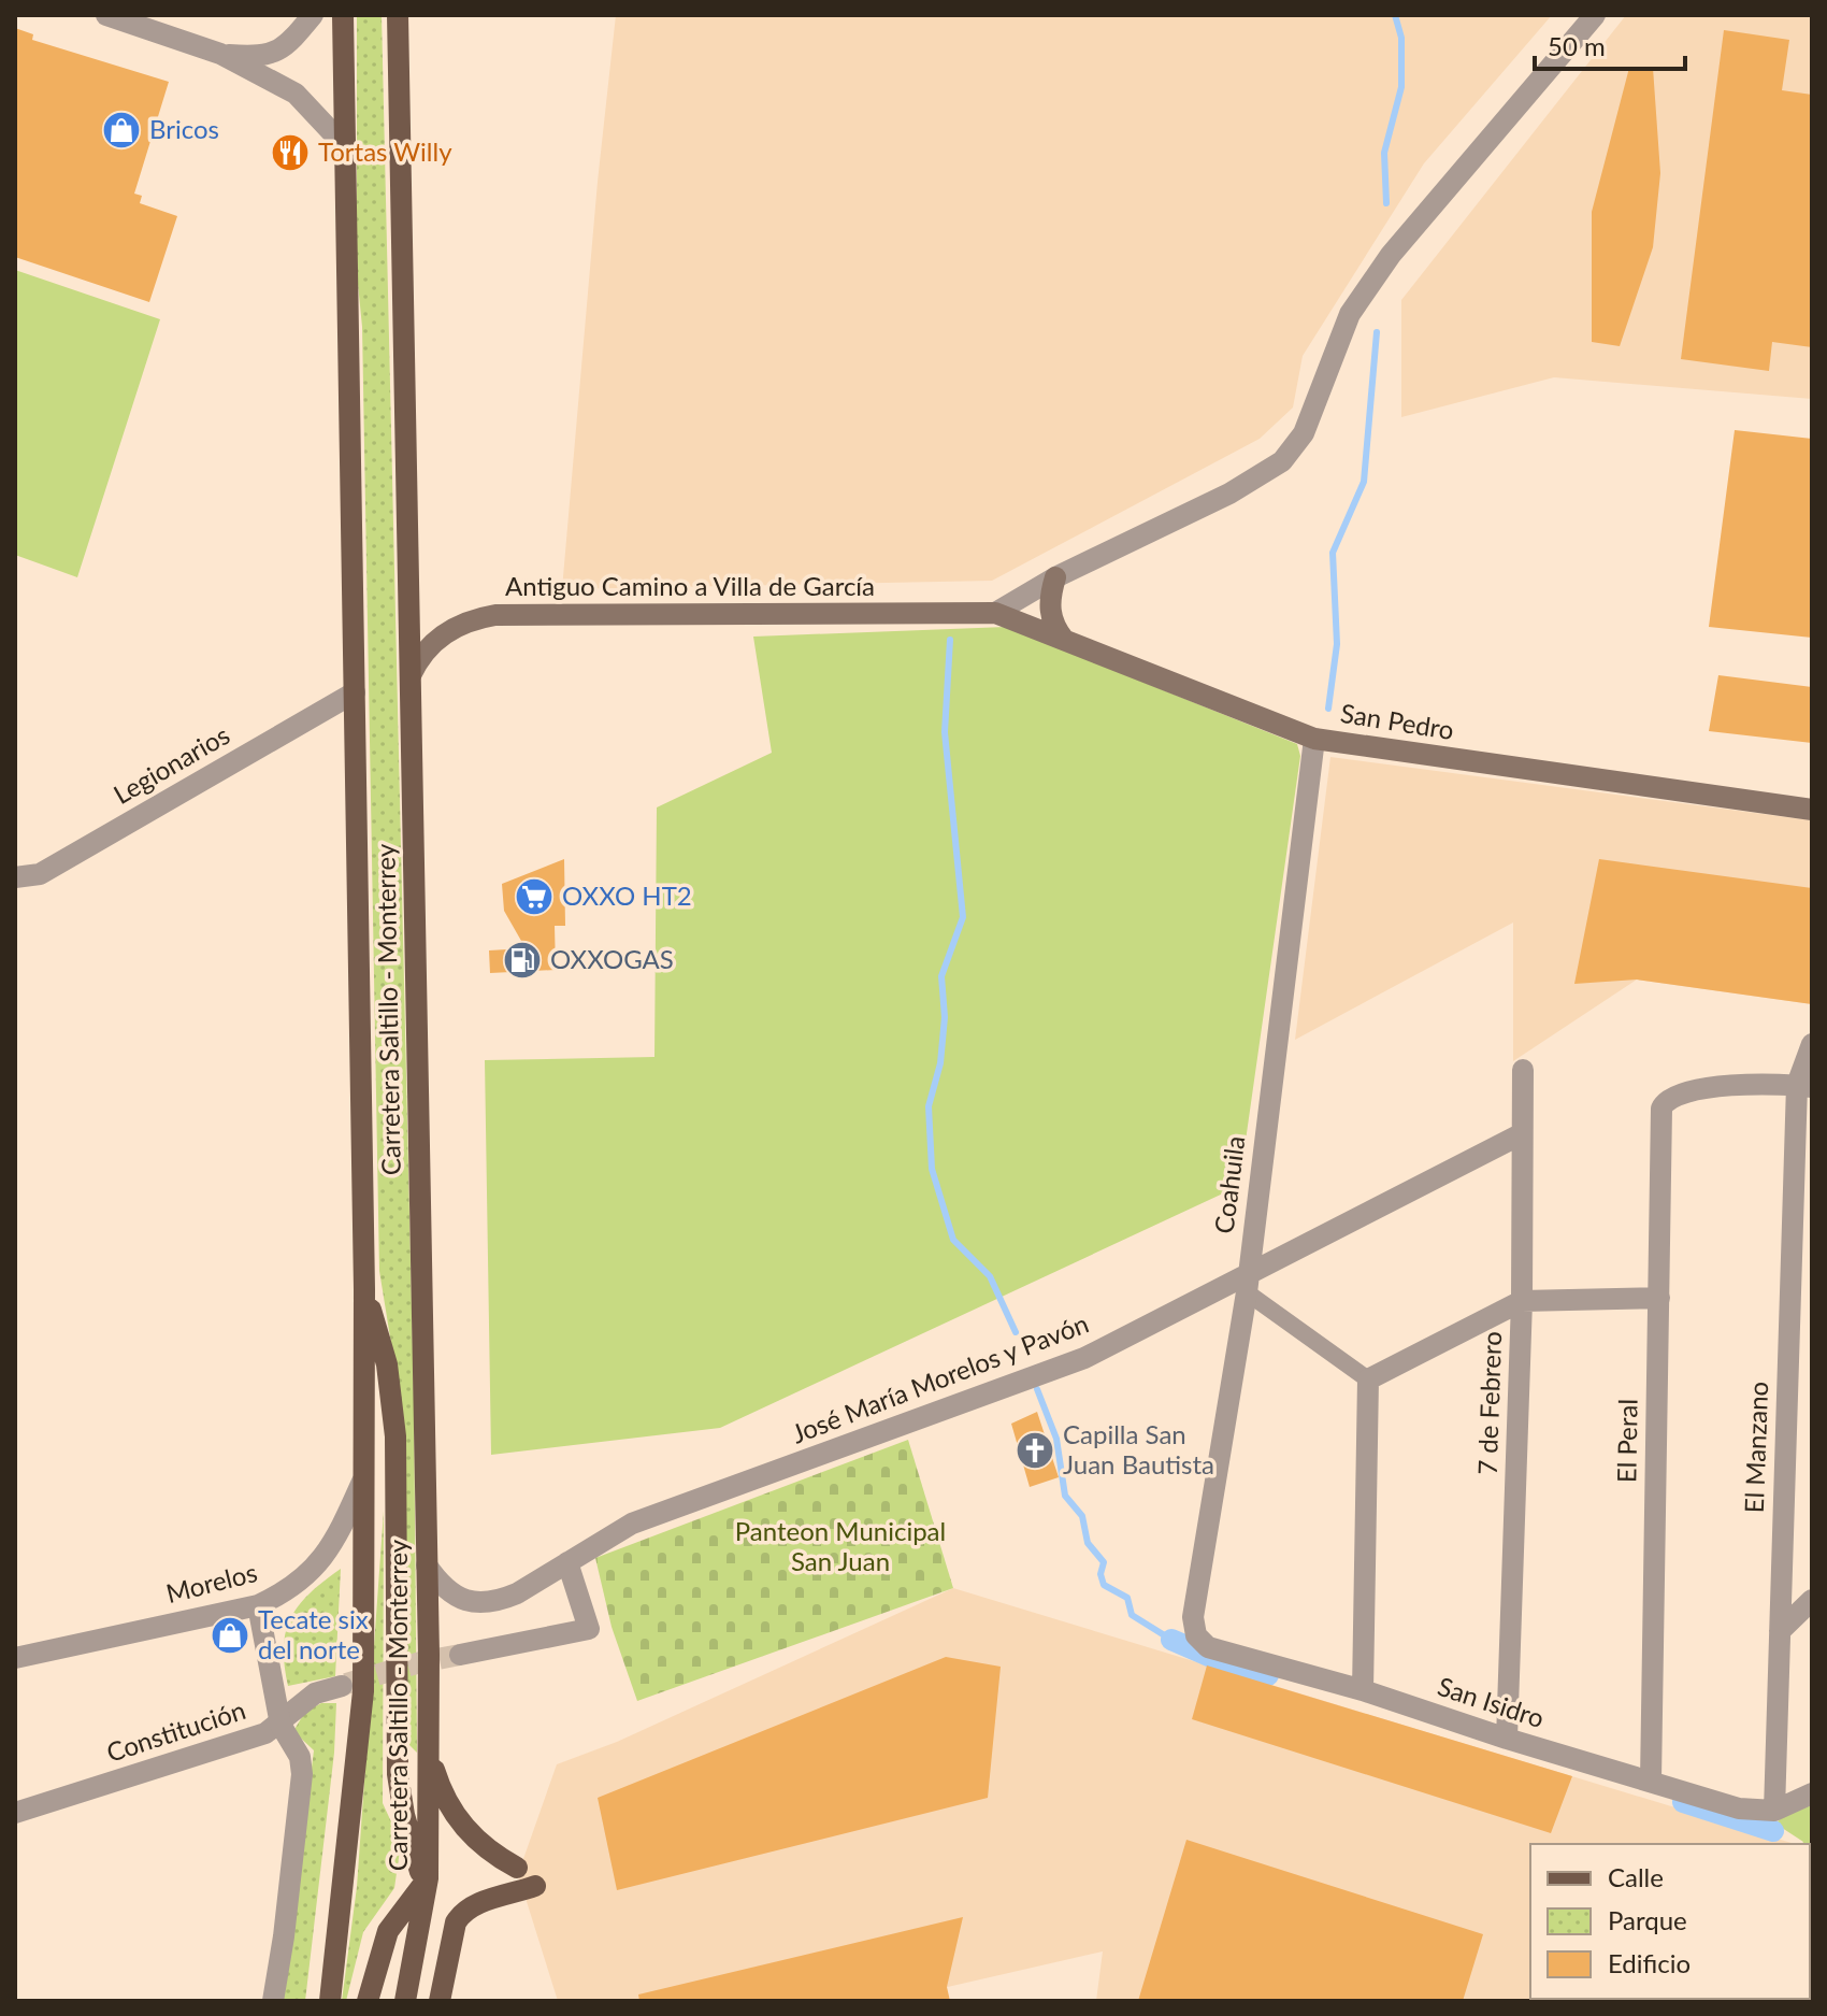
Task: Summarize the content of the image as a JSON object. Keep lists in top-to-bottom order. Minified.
{"streets":{"main road":["Antiguo Camino a Villa de García","San Pedro","Carretera Saltillo - Monterrey"],"street":["Legionarios","Coahuila","José María Morelos y Pavón","7 de Febrero","El Peral","El Manzano","Morelos","San Isidro","Constitución"]},"crossings":[["Antiguo Camino a Villa de García","San Pedro"],["Antiguo Camino a Villa de García","Carretera Saltillo - Monterrey"],["San Pedro","Coahuila"],["Legionarios","Carretera Saltillo - Monterrey"],["Carretera Saltillo - Monterrey","José María Morelos y Pavón"],["Carretera Saltillo - Monterrey","Morelos"],["Coahuila","José María Morelos y Pavón"],["Coahuila","San Isidro"],["José María Morelos y Pavón","7 de Febrero"],["7 de Febrero","San Isidro"],["El Peral","El Manzano"],["El Peral","San Isidro"],["El Manzano","San Isidro"]],"parks":["Panteon Municipal San Juan"],"places":{"shop":["Bricos","Tecate six del norte"],"restaurant":["Tortas Willy"],"supermarket":["OXXO HT2"],"fuel station":["OXXOGAS"],"church":["Capilla San Juan Bautista"]},"legend":["Calle","Parque","Edificio"],"scale_bar":"50 m"}
